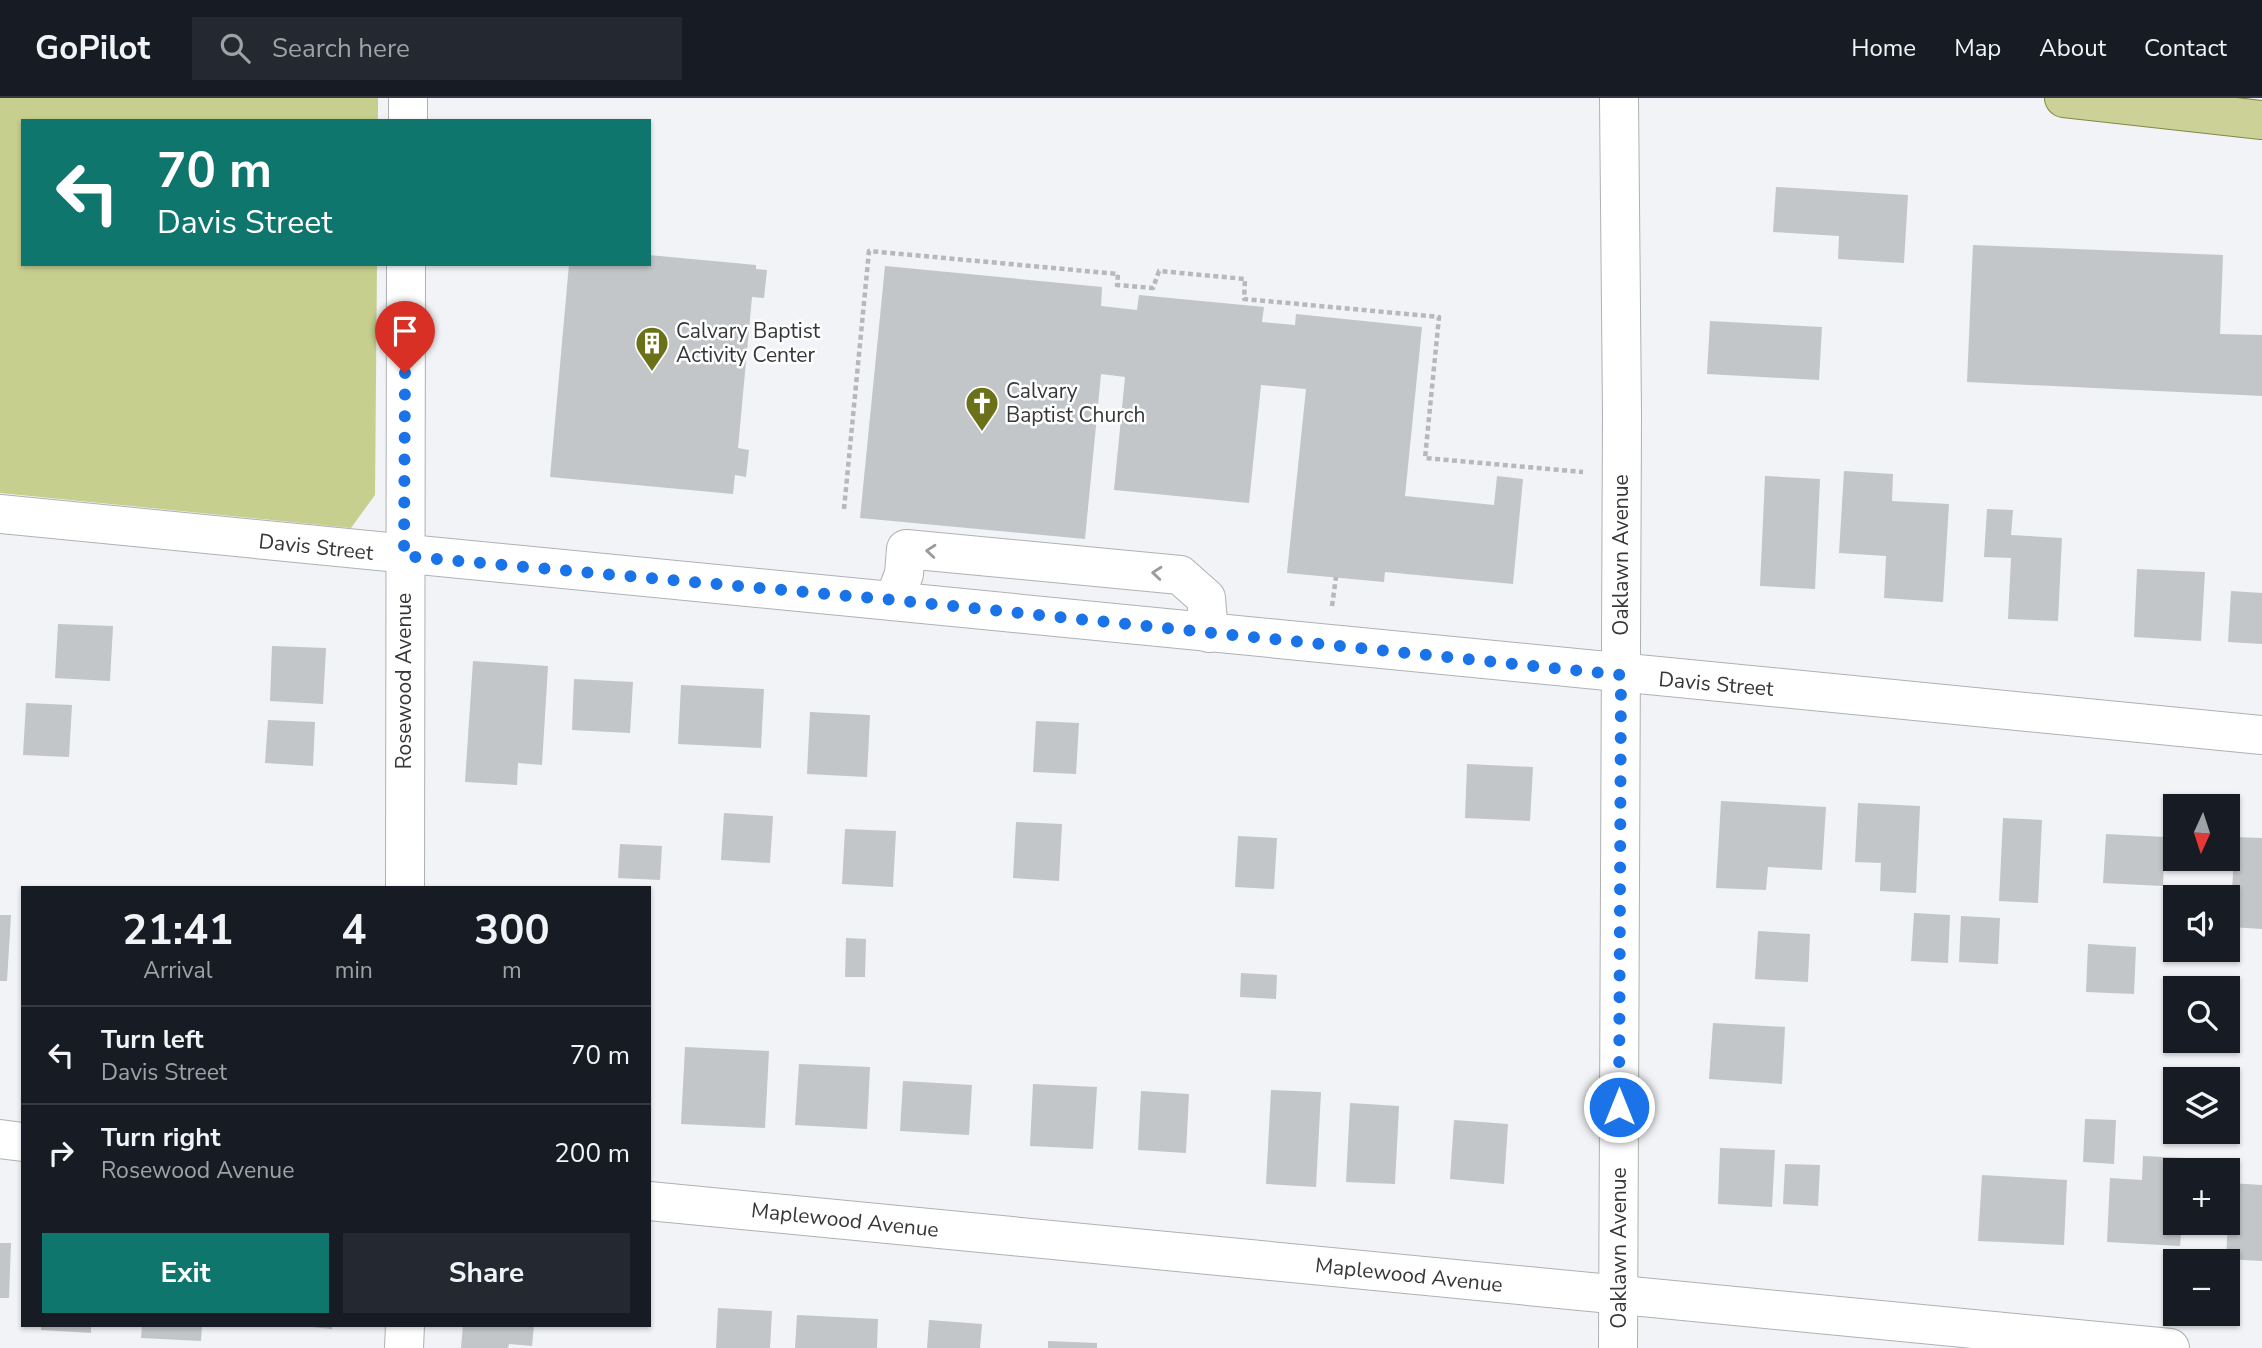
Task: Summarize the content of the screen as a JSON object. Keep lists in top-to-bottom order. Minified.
{"streets":{"street":["Davis Street","Oaklawn Avenue","Rosewood Avenue","Maplewood Avenue"]},"crossings":[["Davis Street","Oaklawn Avenue"],["Davis Street","Rosewood Avenue"],["Oaklawn Avenue","Maplewood Avenue"]],"places":{"building":["Calvary Baptist Activity Center"],"church":["Calvary Baptist Church"]},"north":"bottom","page":{"header":"GoPilot","search":"Search here","nav":["Home","Map","About","Contact"],"turn":["70 m","Davis Street"],"map_buttons":["+","−"],"eta":["21:41","Arrival","4","min","300","m"],"list":[{"name":"Turn left","note":"Davis Street","value":"70 m"},{"name":"Turn right","note":"Rosewood Avenue","value":"200 m"}],"buttons":["Exit","Share"]}}
